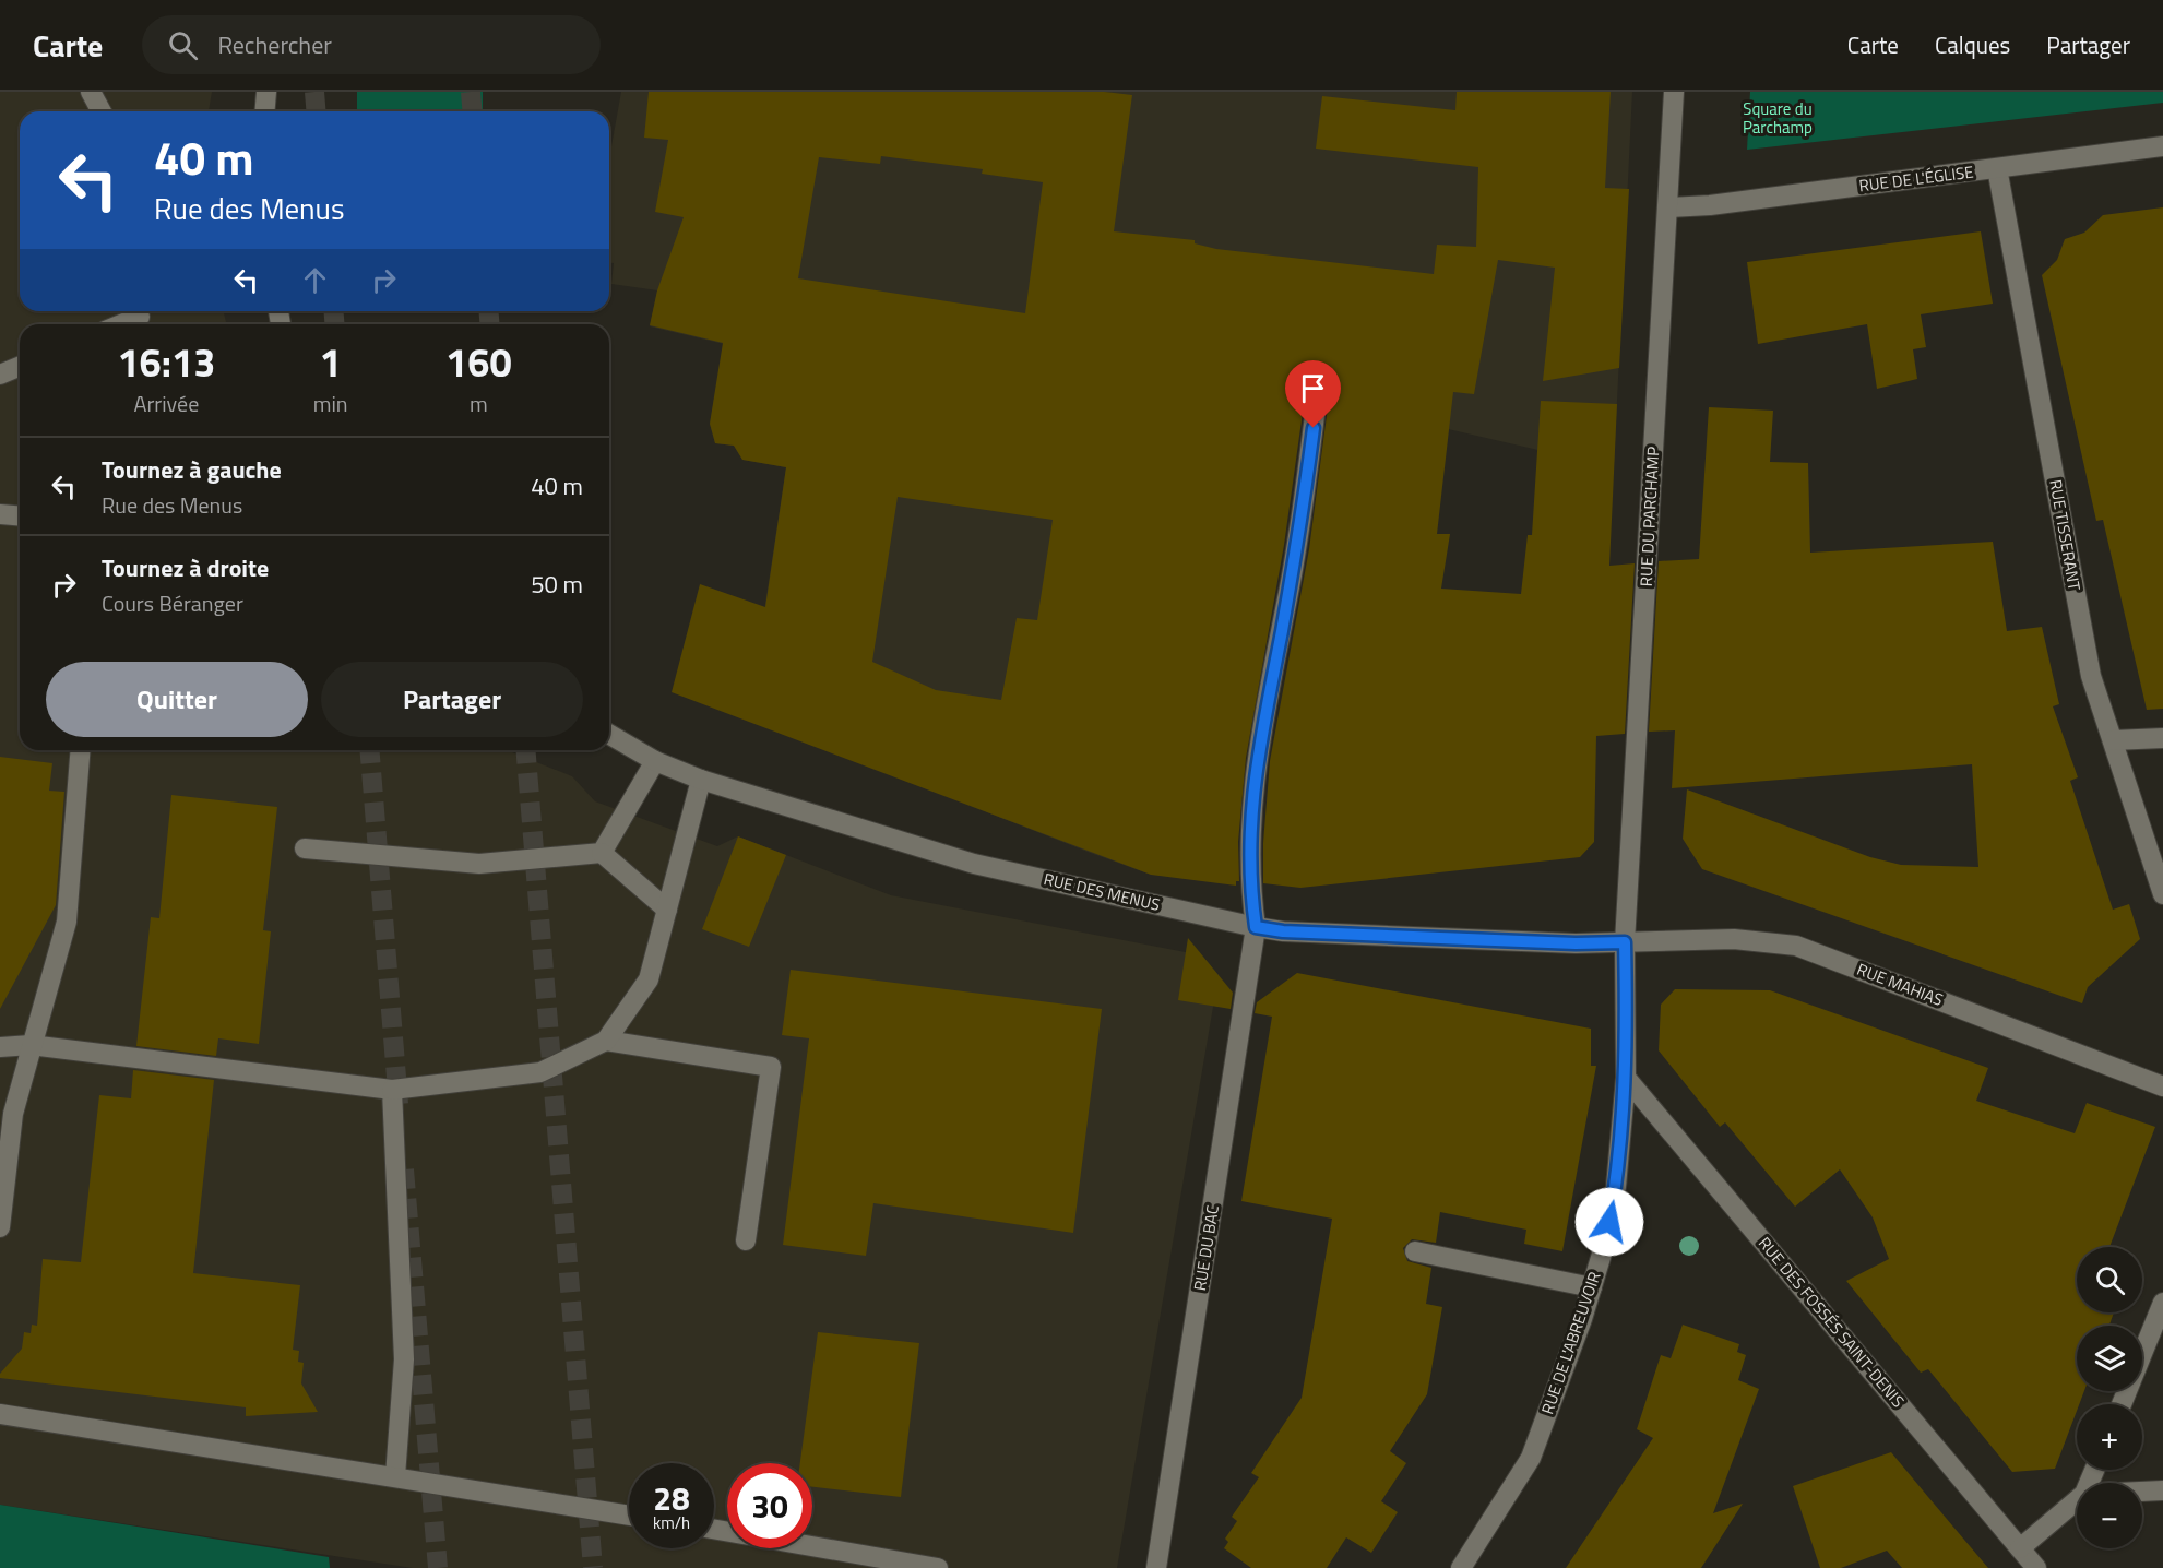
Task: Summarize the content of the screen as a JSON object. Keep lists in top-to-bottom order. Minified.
{"streets":{"street":["RUE DE L'ÉGLISE","RUE DU PARCHAMP","RUE TISSERANT","RUE DES MENUS","RUE MAHIAS","RUE DU BAC","RUE DES FOSSÉS SAINT-DENIS","RUE DE L'ABREUVOIR"]},"crossings":[["RUE DE L'ÉGLISE","RUE DU PARCHAMP"],["RUE DE L'ÉGLISE","RUE TISSERANT"],["RUE DU PARCHAMP","RUE DES MENUS"],["RUE DU PARCHAMP","RUE MAHIAS"],["RUE DU PARCHAMP","RUE DE L'ABREUVOIR"],["RUE DES MENUS","RUE MAHIAS"],["RUE DES MENUS","RUE DU BAC"],["RUE DES MENUS","RUE DE L'ABREUVOIR"],["RUE MAHIAS","RUE DE L'ABREUVOIR"],["RUE DES FOSSÉS SAINT-DENIS","RUE DE L'ABREUVOIR"]],"parks":["Square du Parchamp"],"page":{"header":"Carte","search":"Rechercher","nav":["Carte","Calques","Partager"],"turn":["40 m","Rue des Menus"],"eta":["16:13","Arrivée","1","min","160","m"],"list":[{"name":"Tournez à gauche","note":"Rue des Menus","value":"40 m"},{"name":"Tournez à droite","note":"Cours Béranger","value":"50 m"}],"buttons":["Quitter","Partager"],"map_buttons":["+","−"],"speed":"28 km/h","limit":"30"}}
